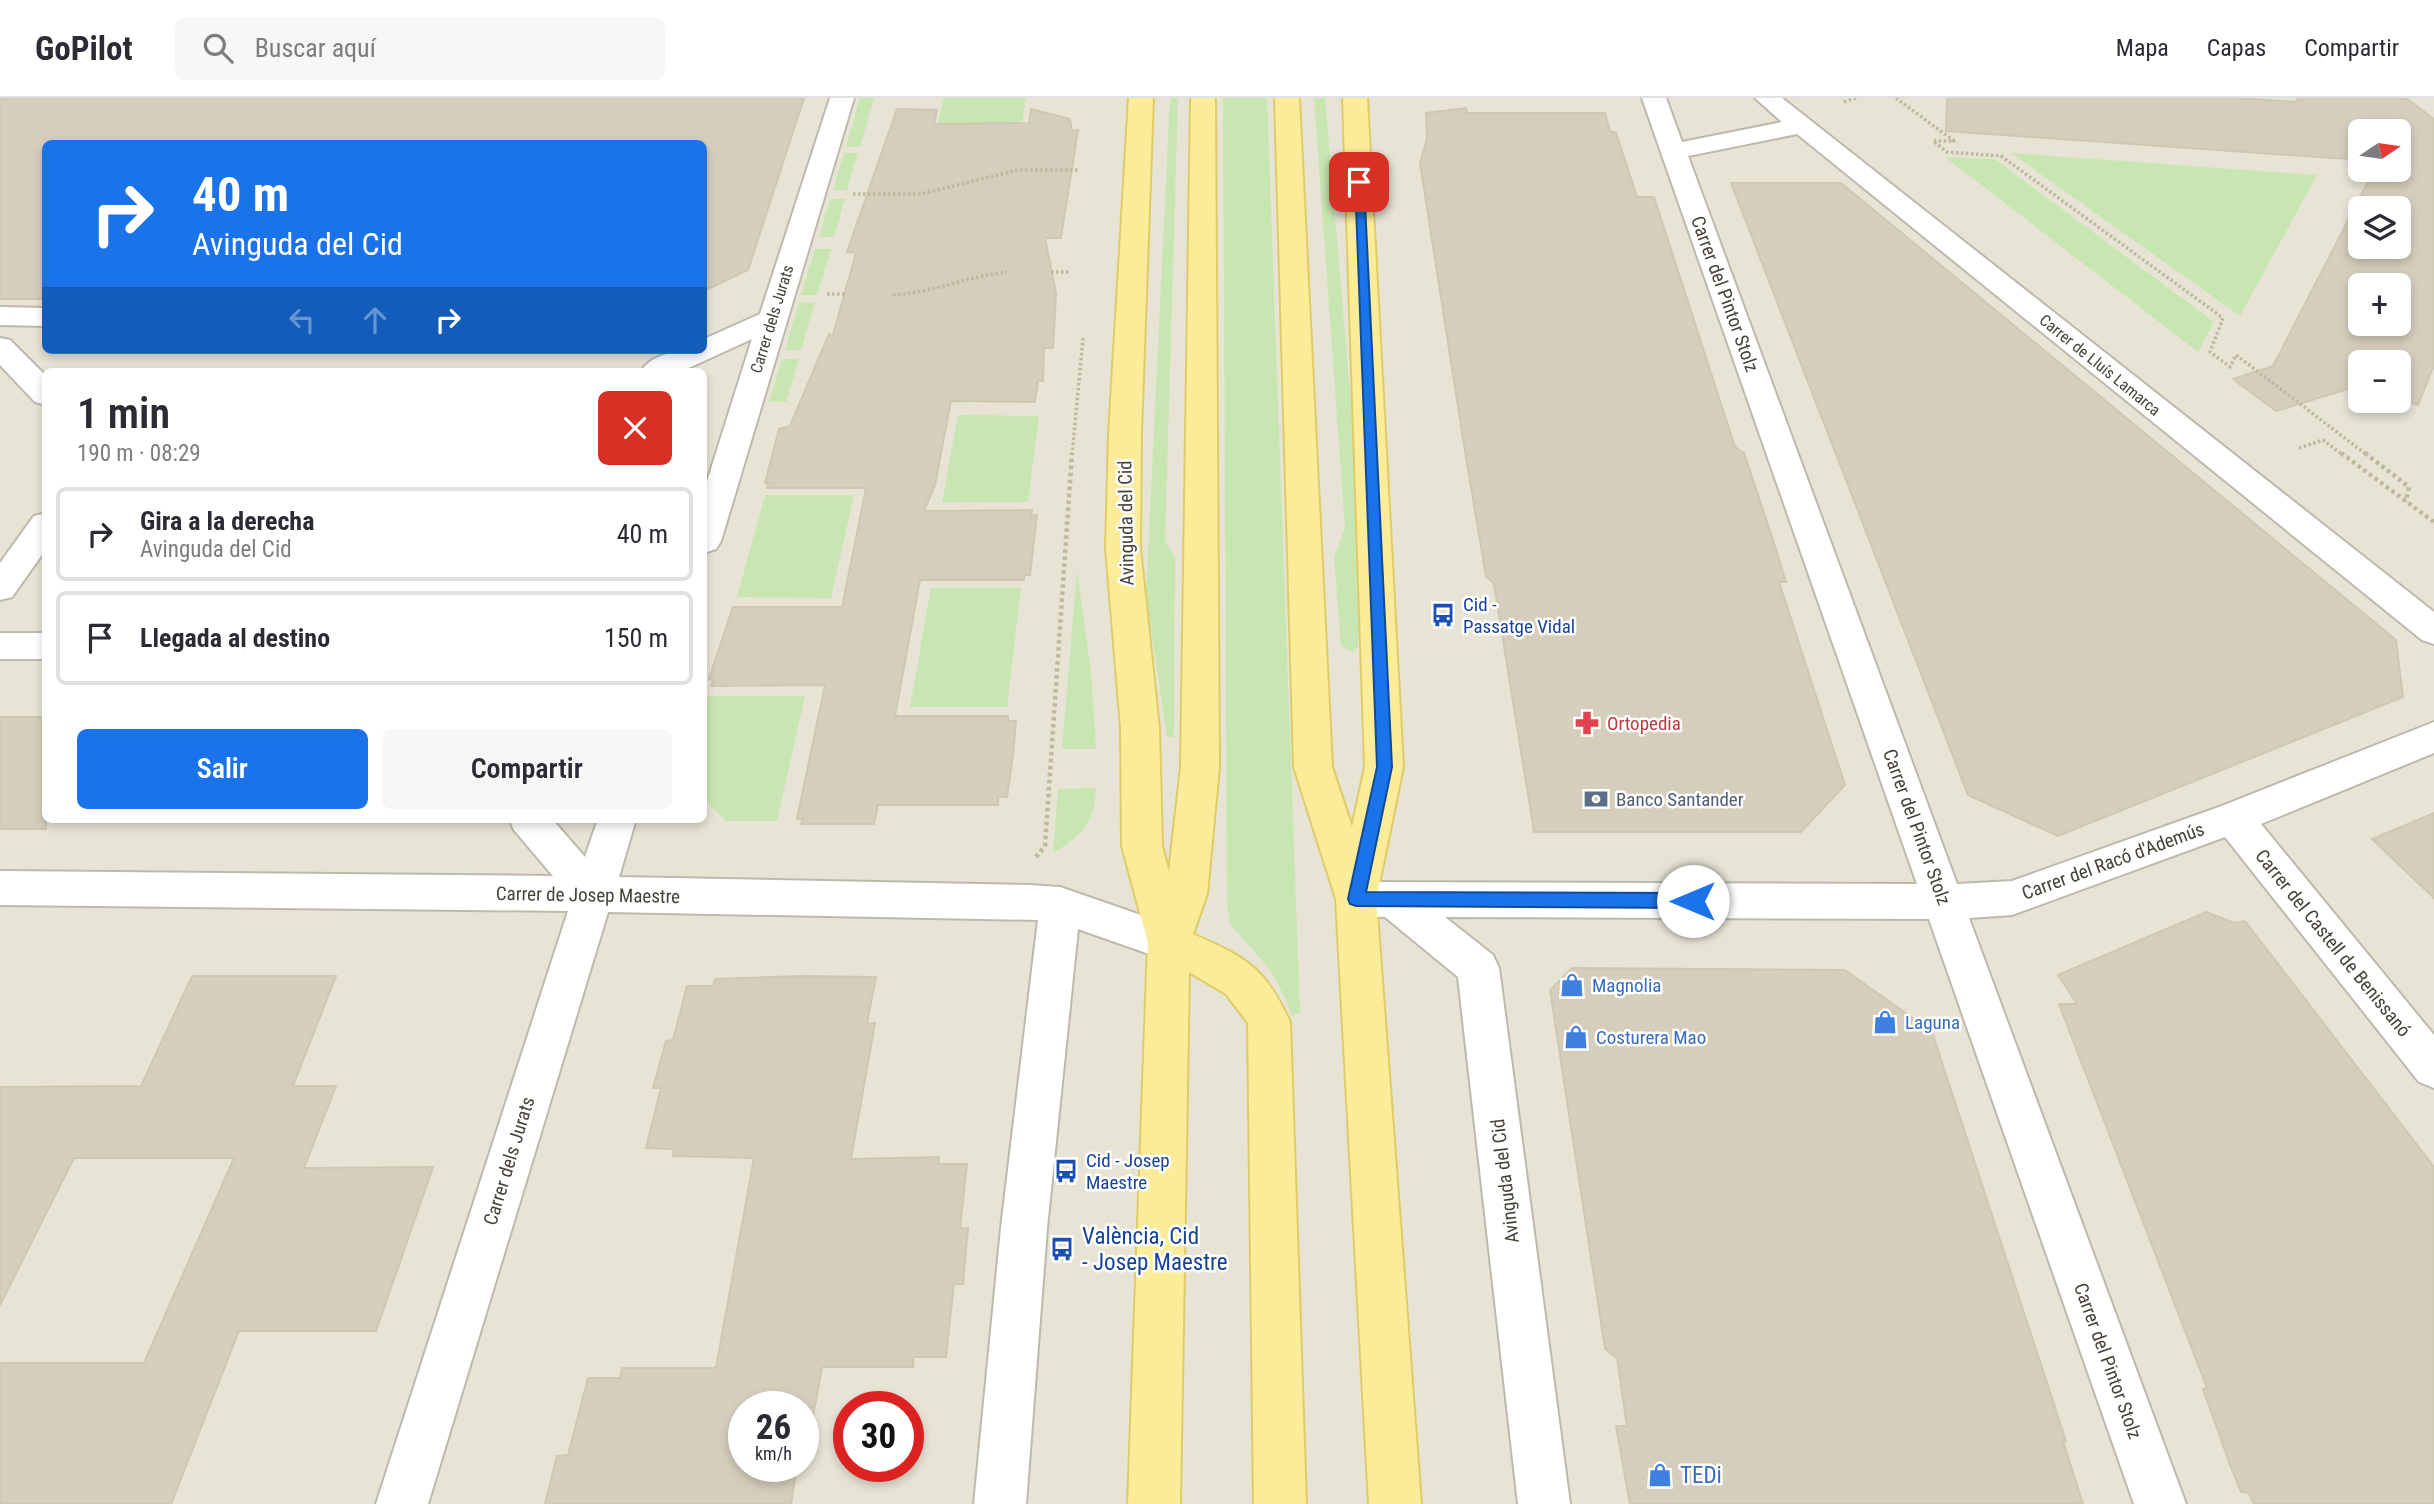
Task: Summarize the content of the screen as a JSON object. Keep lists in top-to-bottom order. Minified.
{"streets":{"main road":["Avinguda del Cid"],"street":["Carrer del Pintor Stolz","Carrer dels Jurats","Carrer de Lluís Lamarca","Carrer del Racó d'Ademús","Carrer de Josep Maestre","Carrer del Castell de Benissanó"]},"crossings":[["Carrer del Pintor Stolz","Carrer del Racó d'Ademús"],["Carrer dels Jurats","Carrer de Josep Maestre"],["Avinguda del Cid","Carrer del Racó d'Ademús"],["Avinguda del Cid","Carrer de Josep Maestre"],["Carrer del Racó d'Ademús","Carrer del Castell de Benissanó"]],"places":{"bus stop":["Cid - Passatge Vidal","Cid - Josep Maestre","València, Cid - Josep Maestre"],"pharmacy":["Ortopedia"],"bank":["Banco Santander"],"shop":["Magnolia","Laguna","Costurera Mao","TEDi"]},"north":"right","page":{"header":"GoPilot","search":"Buscar aquí","nav":["Mapa","Capas","Compartir"],"map_buttons":["+","−"],"turn":["40 m","Avinguda del Cid"],"heading":["1 min","190 m · 08:29"],"list":[{"name":"Gira a la derecha","note":"Avinguda del Cid","value":"40 m"},{"name":"Llegada al destino","value":"150 m"}],"buttons":["Salir","Compartir"],"speed":"26 km/h","limit":"30"}}
